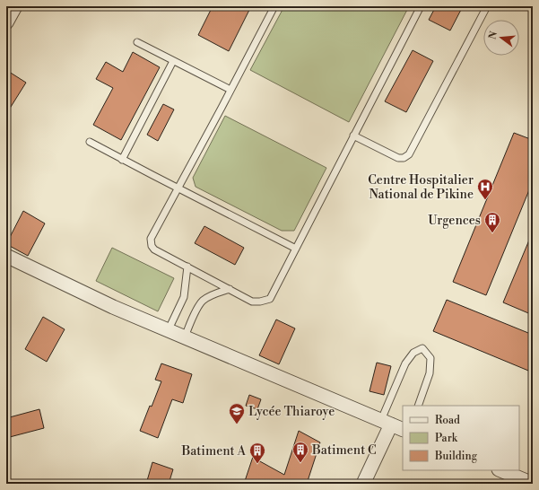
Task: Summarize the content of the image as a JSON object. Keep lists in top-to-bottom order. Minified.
{"places":{"hospital":["Centre Hospitalier National de Pikine"],"building":["Urgences","Batiment C","Batiment A"],"school or university":["Lycée Thiaroye"]},"legend":["Road","Park","Building"],"north":"left"}
